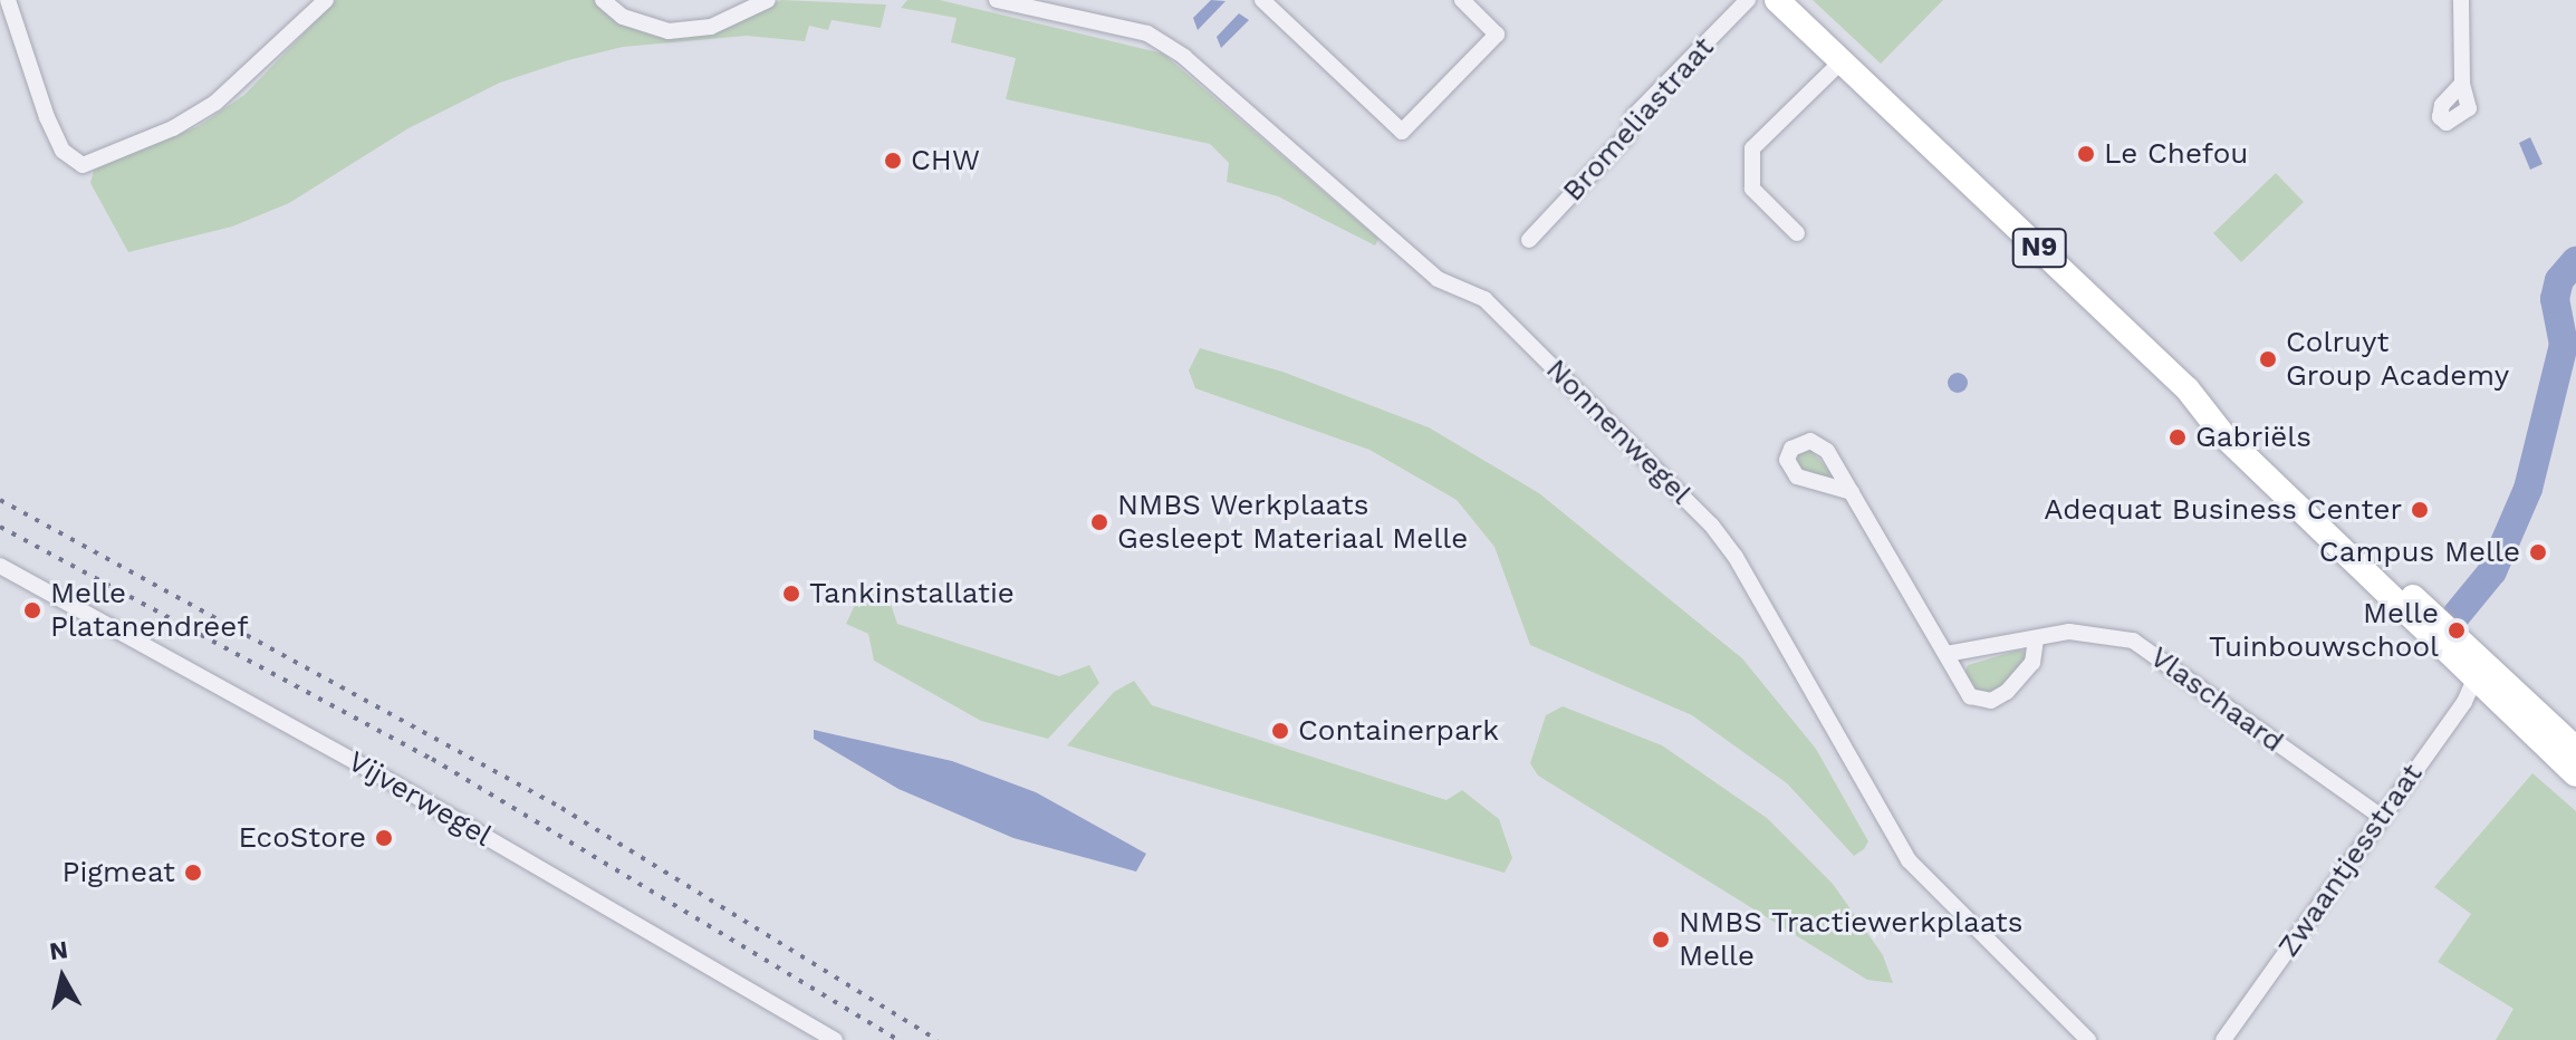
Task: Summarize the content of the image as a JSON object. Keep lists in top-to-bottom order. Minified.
{"streets":{"main road":["N9"],"street":["Bromeliastraat","Nonnenwegel","Vlaschaard","Vijverwegel","Zwaantjesstraat"]},"crossings":[["N9","Zwaantjesstraat"],["Vlaschaard","Zwaantjesstraat"]],"places":["Le Chefou","CHW","Colruyt Group Academy","Gabriëls","Adequat Business Center","NMBS Werkplaats Gesleept Materiaal Melle","Campus Melle","Tankinstallatie","Melle Platanendreef","Melle Tuinbouwschool","Containerpark","EcoStore","Pigmeat","NMBS Tractiewerkplaats Melle"],"north":"top"}
